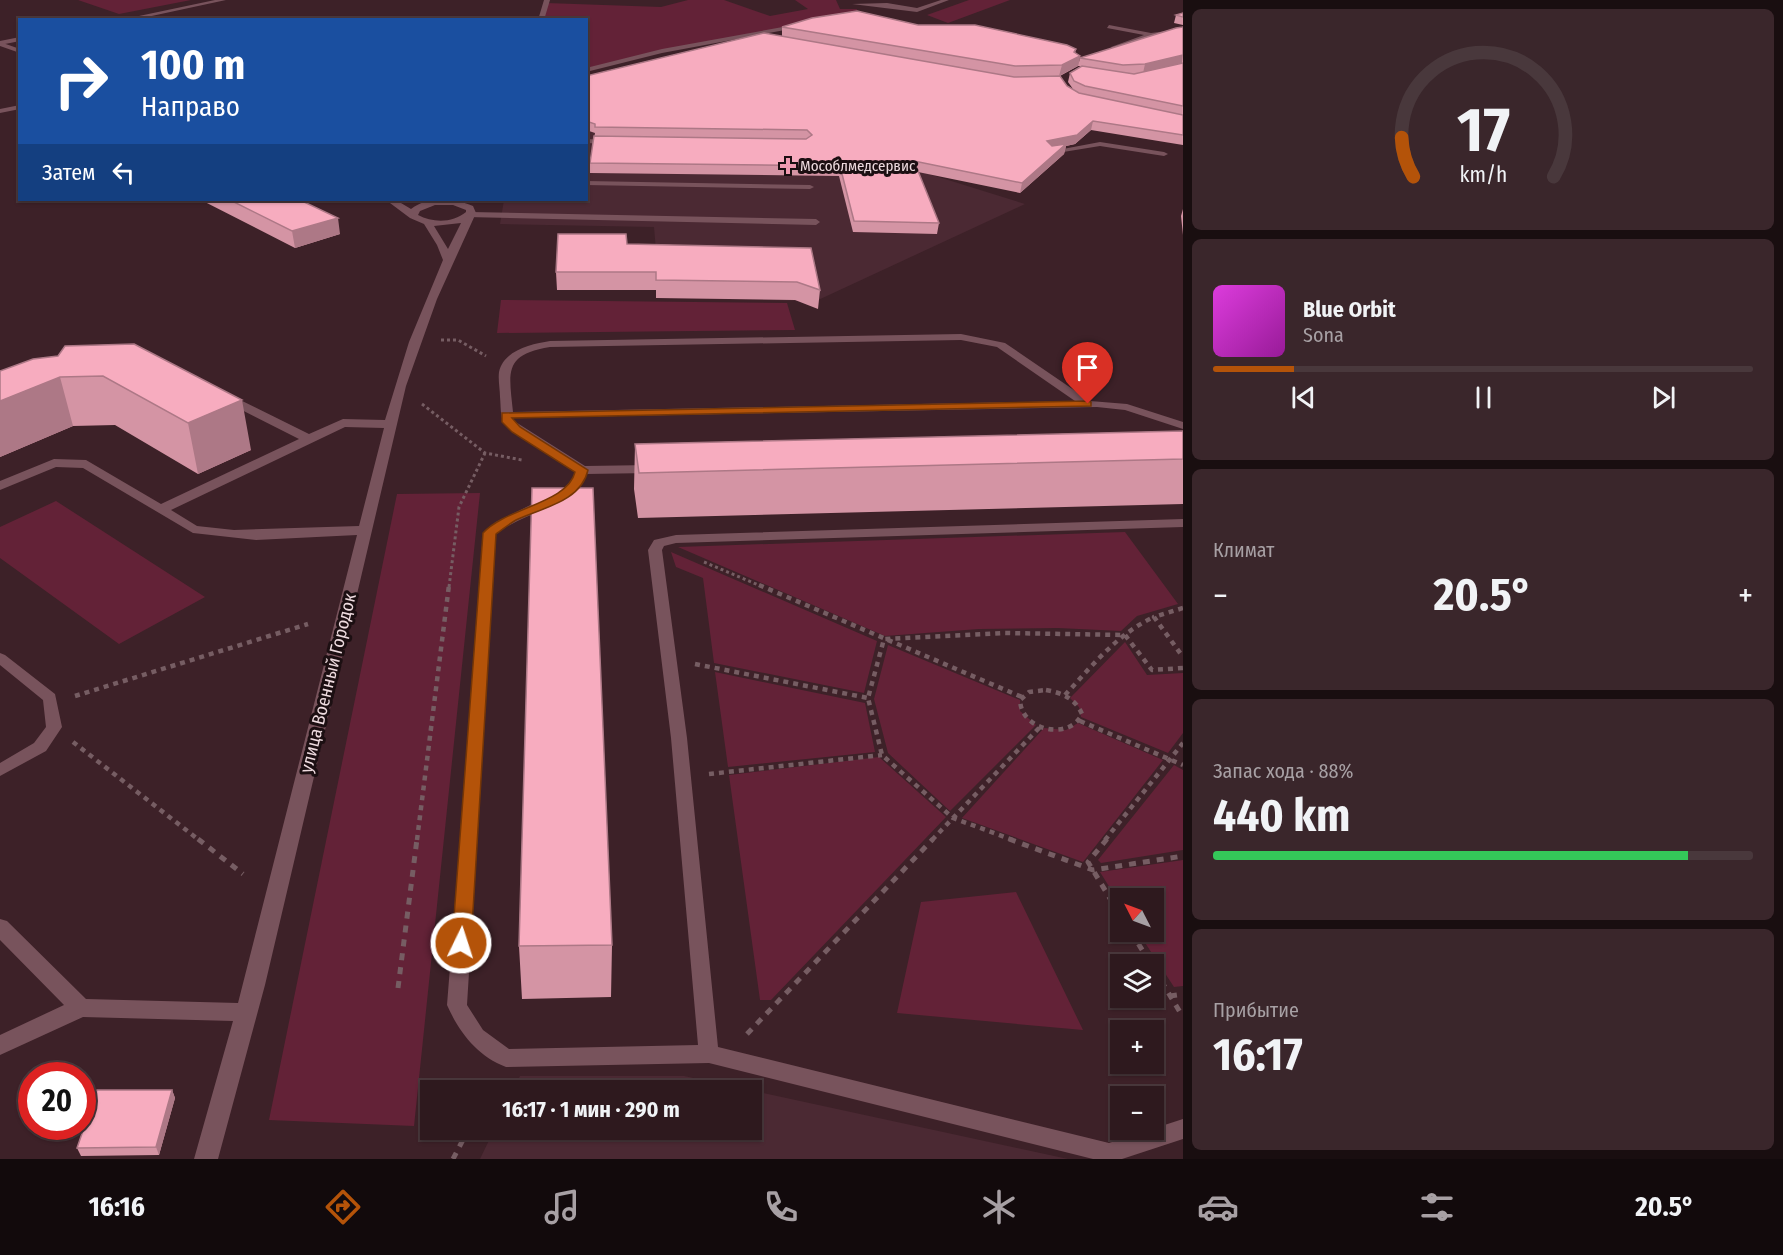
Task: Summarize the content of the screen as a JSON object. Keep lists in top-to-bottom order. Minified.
{"streets":{"street":["улица Военный Городок"]},"places":{"health":["Мособлмедсервис"]},"north":"top left","page":{"turn":["100 m","Направо"],"then":"Затем","song":["Blue Orbit","Sona"],"tile":["Климат",["Запас хода · 88%","440 km"],["Прибытие","16:17"]],"heat":["−","20.5°","+"],"map_buttons":["+","−"],"limit":"20","trip":"16:17 · 1 мин · 290 m","tabs":["16:16","20.5°"],"gauge":["17","km/h"]}}
